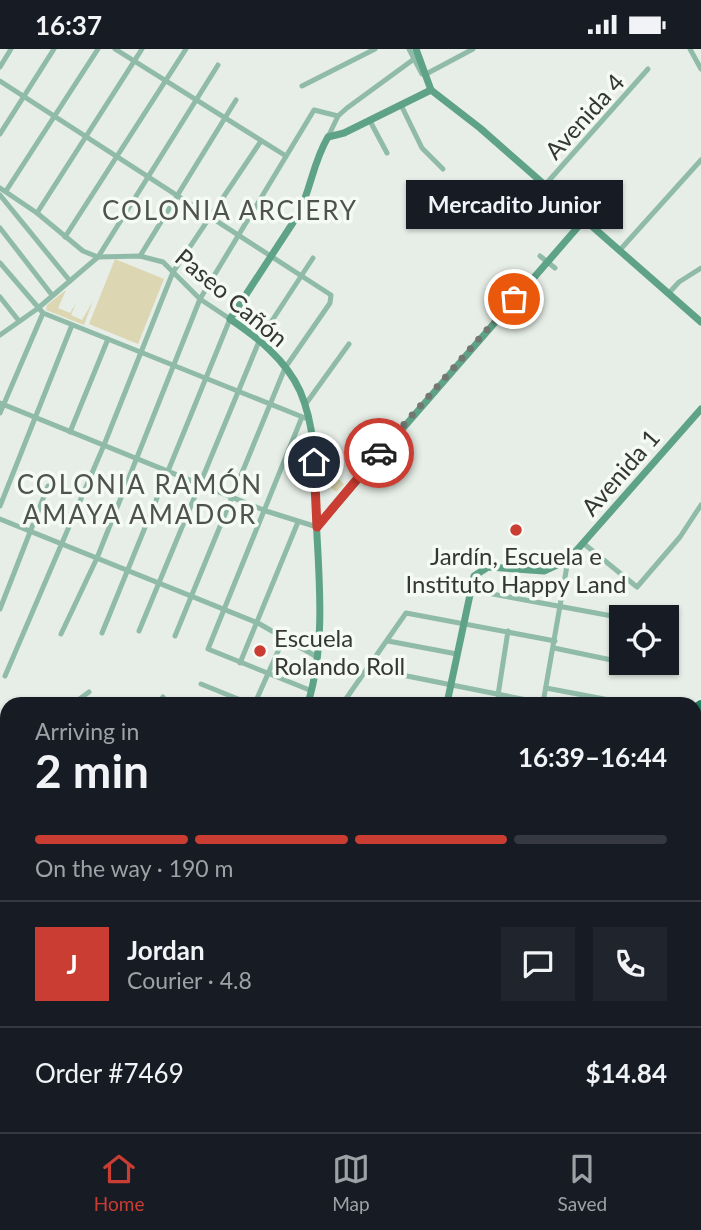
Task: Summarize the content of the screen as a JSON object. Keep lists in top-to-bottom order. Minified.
{"streets":{"street":["Avenida 4","Paseo Cañón","Avenida 1"]},"districts":["COLONIA ARCIERY","COLONIA RAMÓN AMAYA AMADOR"],"places":["Mercadito Junior","Jardín, Escuela e Instituto Happy Land","Escuela Rolando Roll"],"page":{"status":"16:37","bubble":"Mercadito Junior","heading":["2 min","Arriving in","16:39–16:44"],"panel":["Jordan","Courier · 4.8","Order #7469","$14.84"],"bar":"On the way · 190 m","round":"J","tabs":["Home","Map","Saved"]}}
